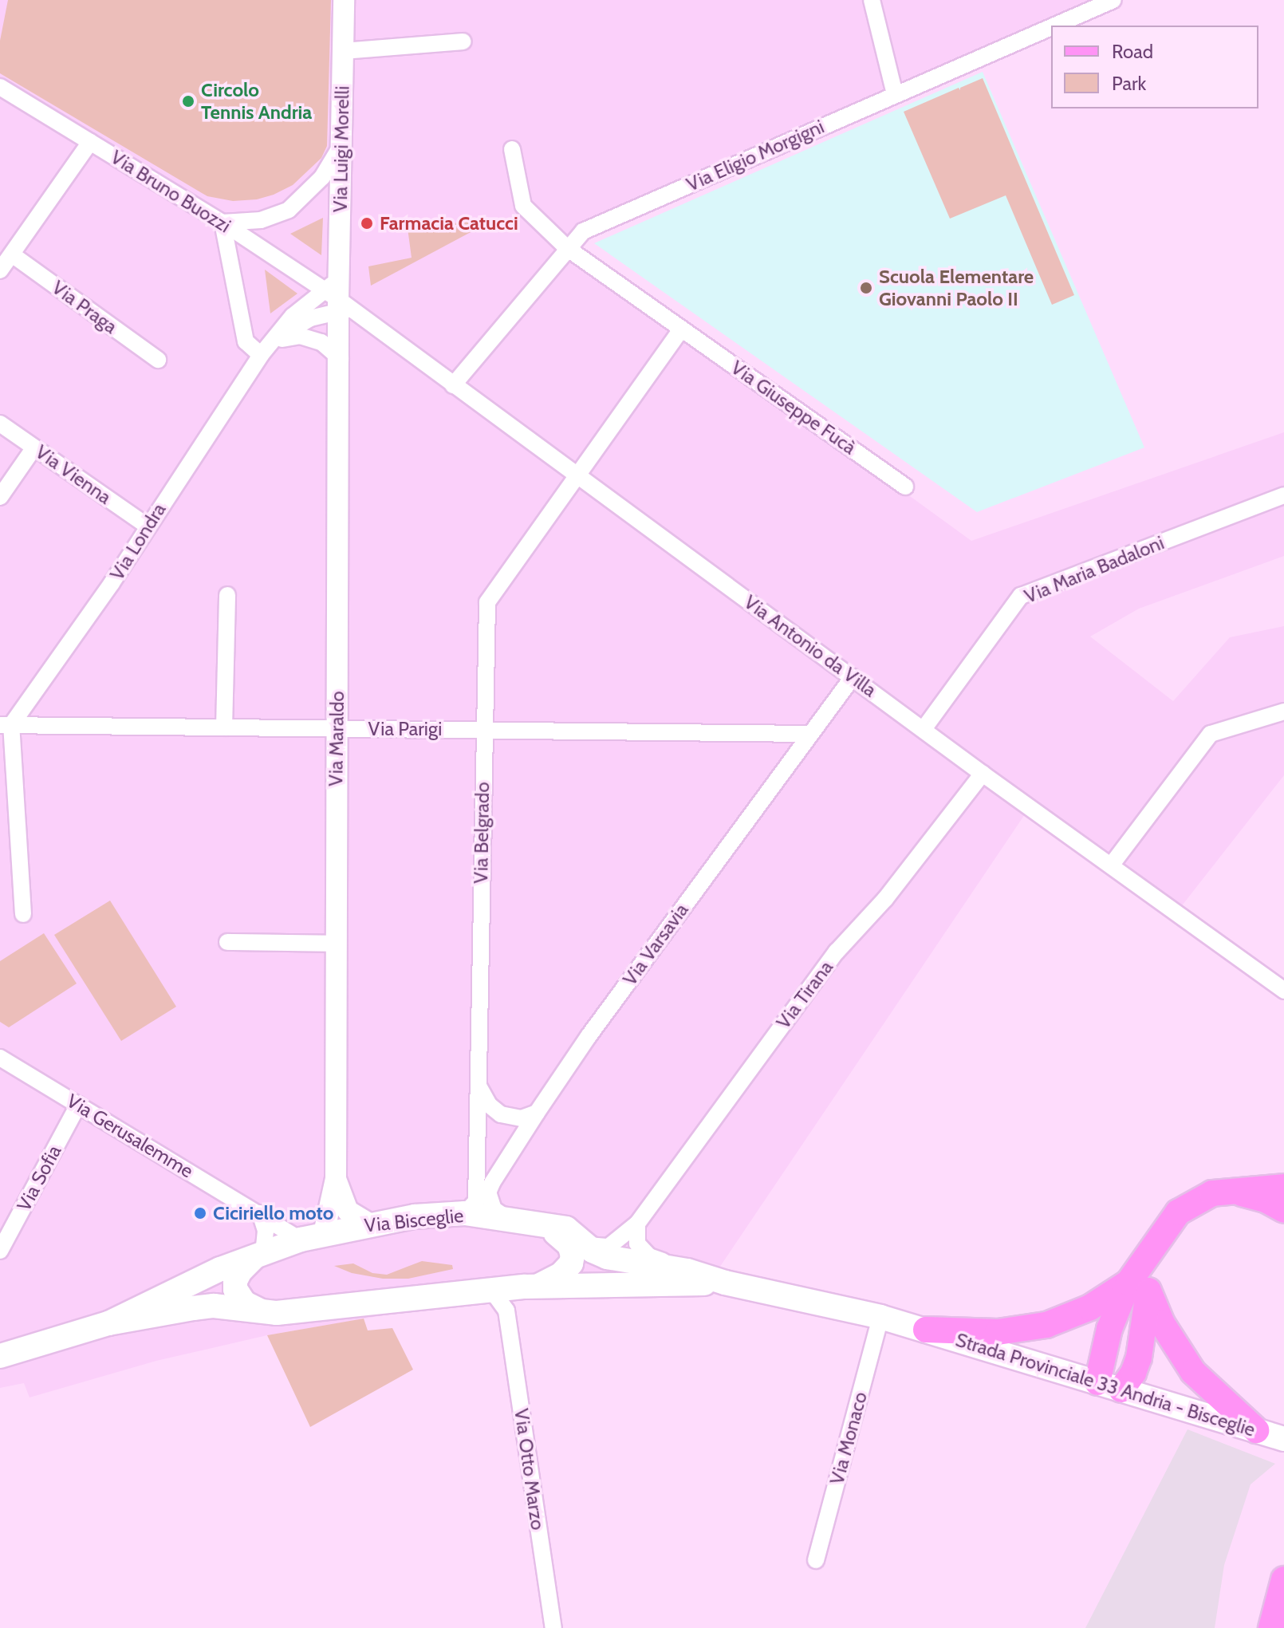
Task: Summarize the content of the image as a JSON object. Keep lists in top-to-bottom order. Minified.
{"streets":{"main road":["Via Bisceglie","Strada Provinciale 33 Andria - Bisceglie"],"street":["Via Luigi Morelli","Via Eligio Morgigni","Via Bruno Buozzi","Via Praga","Via Giuseppe Fucà","Via Vienna","Via Londra","Via Maria Badaloni","Via Antonio da Villa","Via Parigi","Via Maraldo","Via Belgrado","Via Varsavia","Via Tirana","Via Gerusalemme","Via Sofia","Via Monaco","Via Otto Marzo"]},"crossings":[["Via Luigi Morelli","Via Bruno Buozzi"],["Via Luigi Morelli","Via Antonio da Villa"],["Via Luigi Morelli","Via Maraldo"],["Via Eligio Morgigni","Via Giuseppe Fucà"],["Via Eligio Morgigni","Via Antonio da Villa"],["Via Bruno Buozzi","Via Antonio da Villa"],["Via Bruno Buozzi","Via Maraldo"],["Via Vienna","Via Londra"],["Via Londra","Via Parigi"],["Via Maria Badaloni","Via Antonio da Villa"],["Via Antonio da Villa","Via Maraldo"],["Via Antonio da Villa","Via Belgrado"],["Via Antonio da Villa","Via Varsavia"],["Via Antonio da Villa","Via Tirana"],["Via Parigi","Via Maraldo"],["Via Parigi","Via Belgrado"],["Via Parigi","Via Varsavia"],["Via Maraldo","Via Gerusalemme"],["Via Maraldo","Via Bisceglie"],["Via Belgrado","Via Bisceglie"],["Via Varsavia","Via Bisceglie"],["Via Tirana","Via Bisceglie"],["Via Gerusalemme","Via Sofia"],["Via Gerusalemme","Via Bisceglie"],["Via Bisceglie","Strada Provinciale 33 Andria - Bisceglie"],["Via Bisceglie","Via Monaco"]],"places":["Circolo Tennis Andria","Farmacia Catucci","Scuola Elementare Giovanni Paolo II","Ciciriello moto"],"legend":["Road","Park"]}
